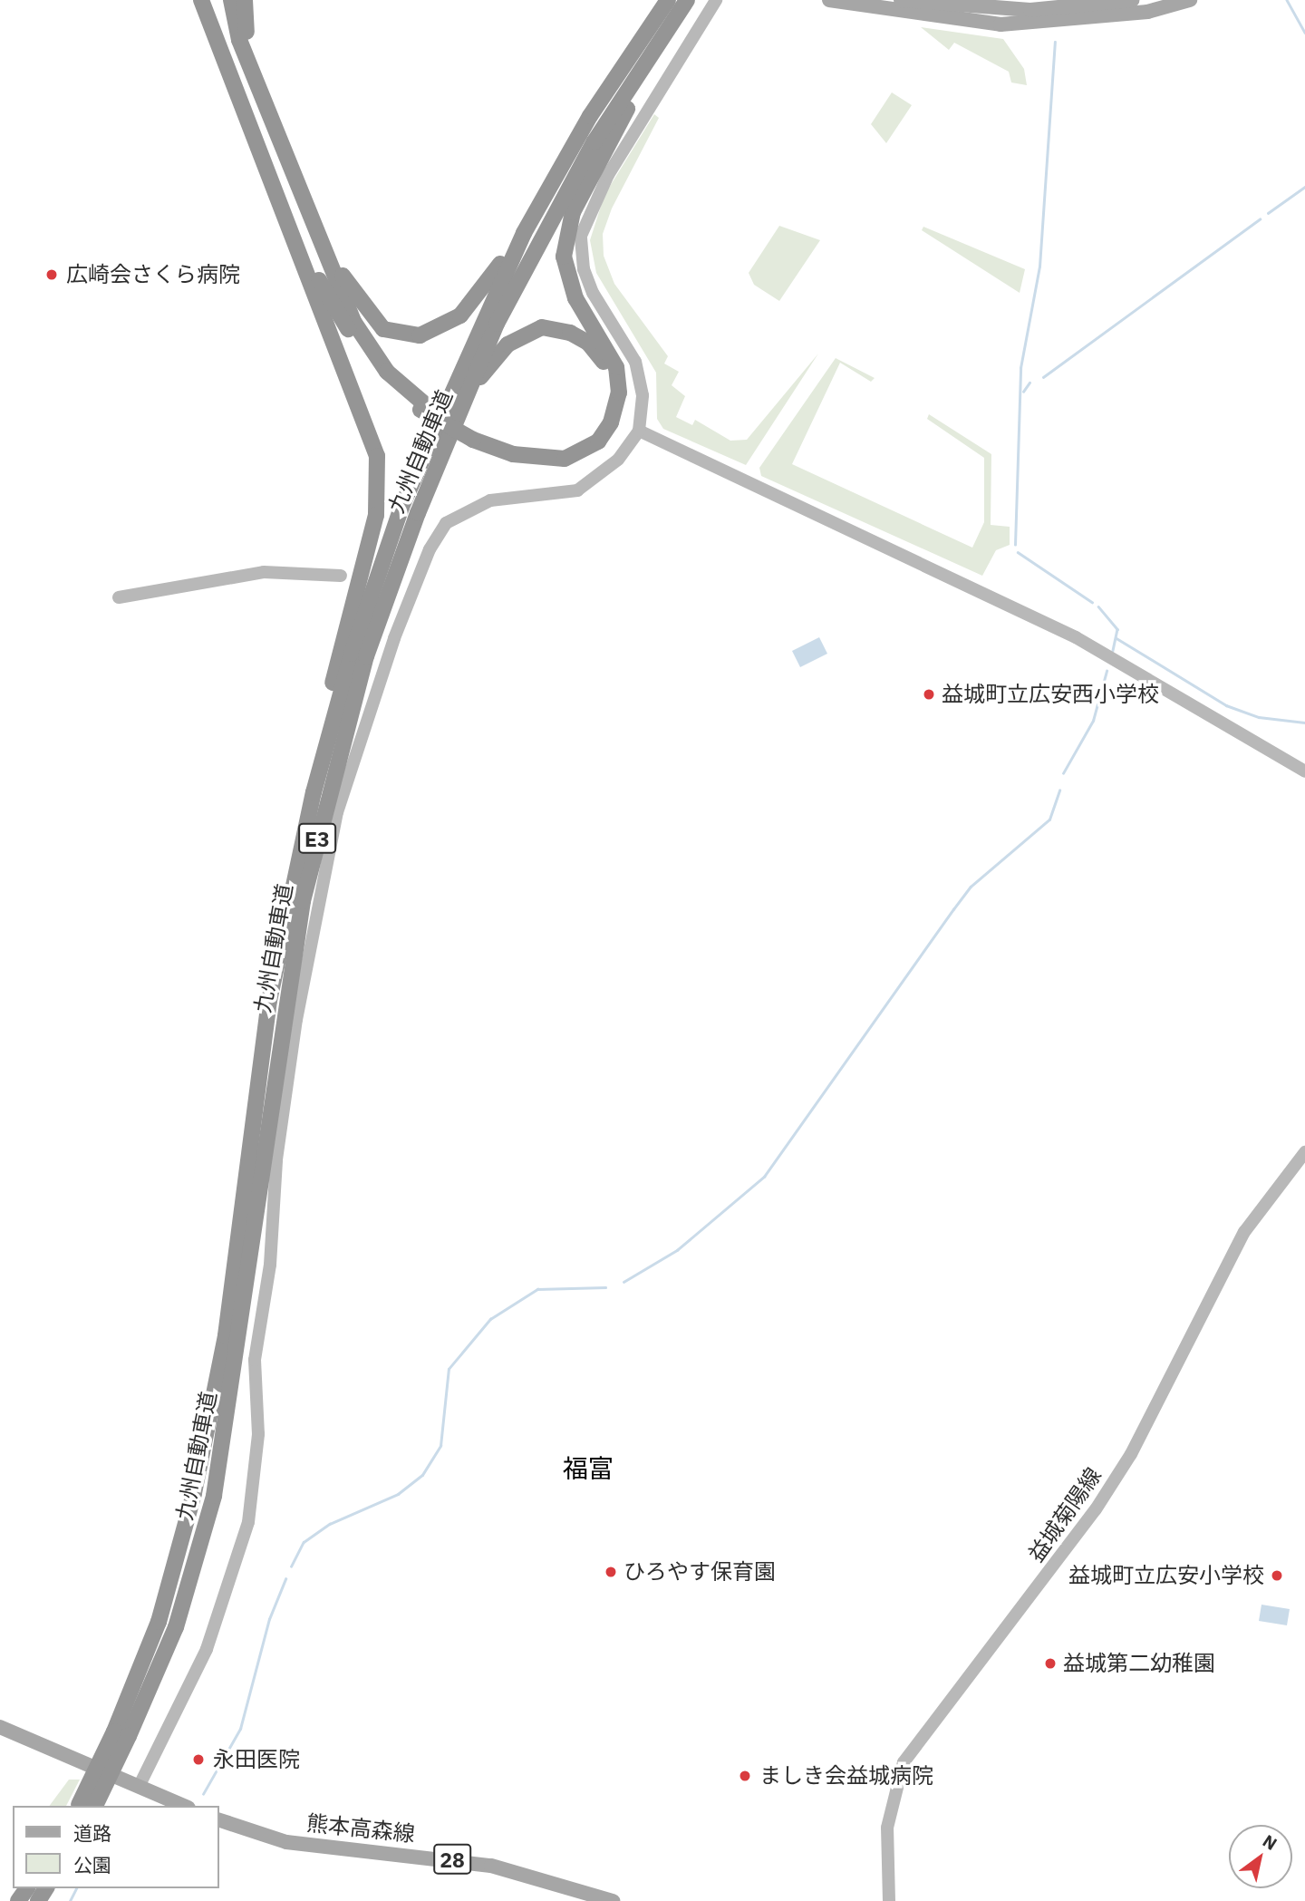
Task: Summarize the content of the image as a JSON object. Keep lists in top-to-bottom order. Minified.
{"streets":{"highway":["九州自動車道","E3"],"main road":["熊本高森線","28"],"street":["益城菊陽線"]},"districts":["福富"],"places":["広崎会さくら病院","益城町立広安西小学校","ひろやす保育園","益城町立広安小学校","益城第二幼稚園","永田医院","ましき会益城病院"],"legend":["道路","公園"],"north":"top right"}
